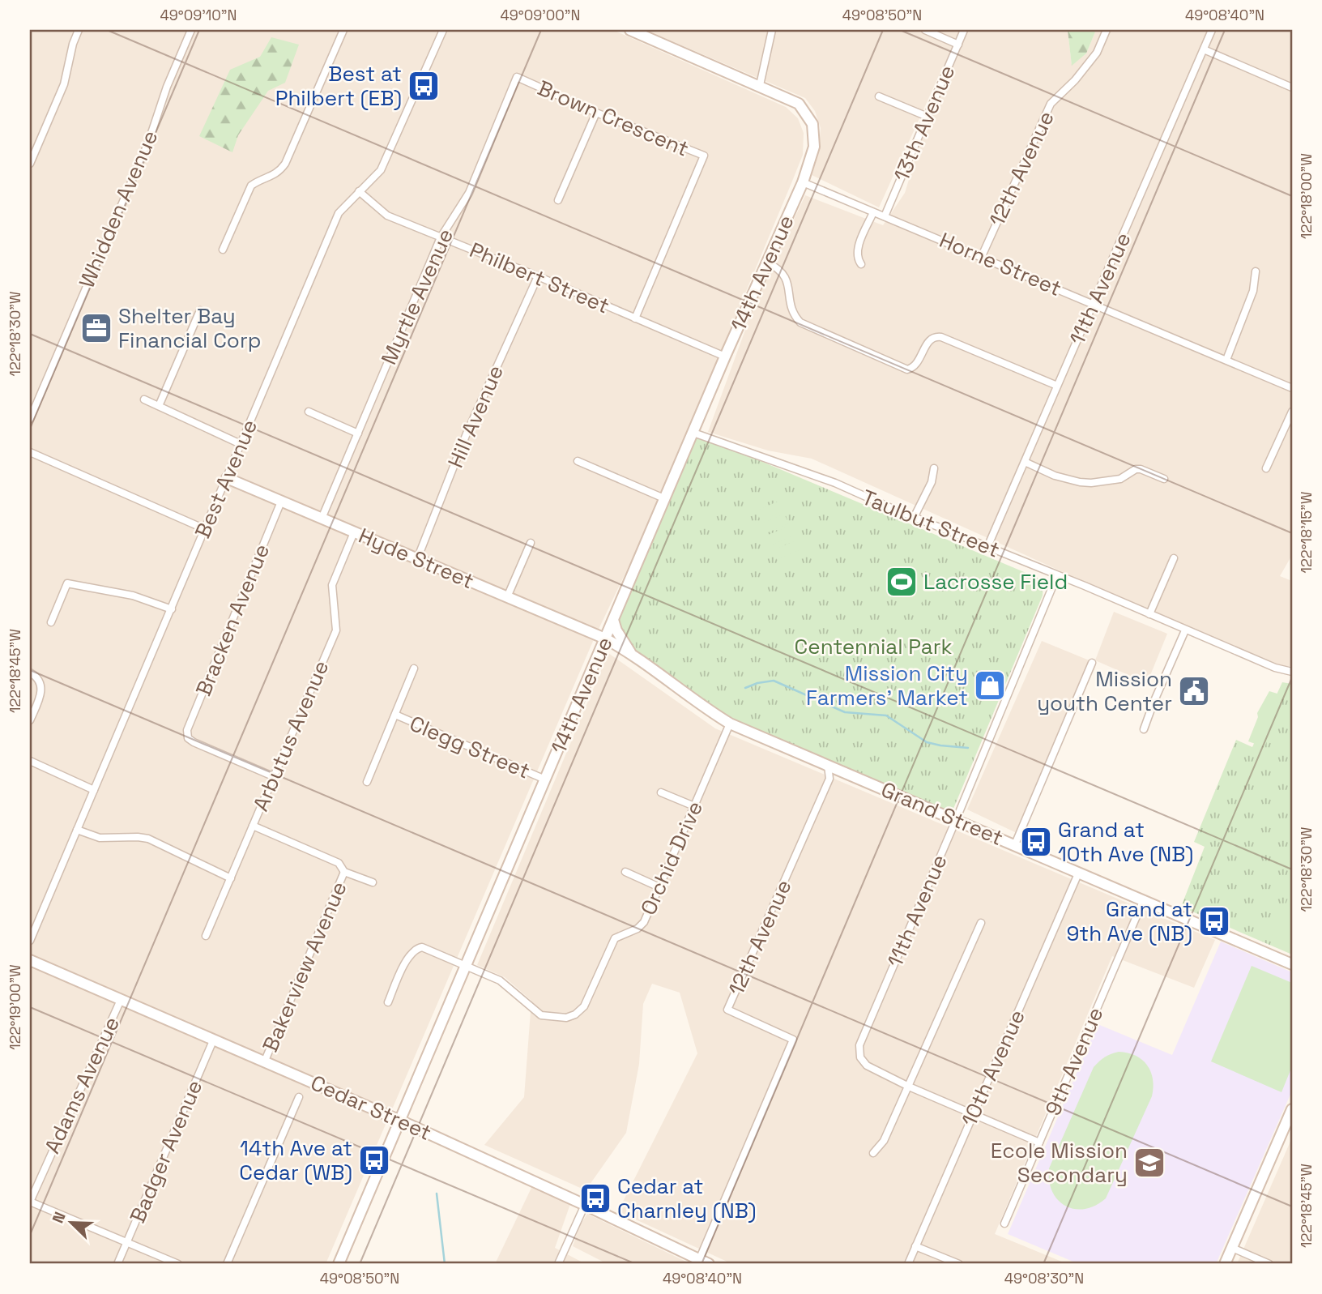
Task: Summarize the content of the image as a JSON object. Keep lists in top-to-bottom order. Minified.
{"streets":{"street":["Brown Crescent","13th Avenue","12th Avenue","Whidden Avenue","Horne Street","14th Avenue","Philbert Street","11th Avenue","Myrtle Avenue","Hill Avenue","Best Avenue","Taulbut Street","Hyde Street","Bracken Avenue","Arbutus Avenue","Clegg Street","Grand Street","Orchid Drive","Bakerview Avenue","9th Avenue","10th Avenue","Adams Avenue","Cedar Street","Badger Avenue"]},"crossings":[["Brown Crescent","Philbert Street"],["Brown Crescent","Myrtle Avenue"],["13th Avenue","Horne Street"],["12th Avenue","Horne Street"],["12th Avenue","Grand Street"],["12th Avenue","Cedar Street"],["Horne Street","14th Avenue"],["Horne Street","11th Avenue"],["14th Avenue","Philbert Street"],["14th Avenue","Taulbut Street"],["14th Avenue","Hyde Street"],["14th Avenue","Clegg Street"],["14th Avenue","Grand Street"],["14th Avenue","Orchid Drive"],["14th Avenue","Cedar Street"],["Philbert Street","Myrtle Avenue"],["Philbert Street","Hill Avenue"],["Philbert Street","Best Avenue"],["11th Avenue","Taulbut Street"],["11th Avenue","Grand Street"],["Myrtle Avenue","Hyde Street"],["Hill Avenue","Hyde Street"],["Best Avenue","Hyde Street"],["Hyde Street","Bracken Avenue"],["Hyde Street","Arbutus Avenue"],["Hyde Street","Grand Street"],["Bracken Avenue","Arbutus Avenue"],["Grand Street","Orchid Drive"],["Grand Street","9th Avenue"],["Grand Street","10th Avenue"],["Bakerview Avenue","Cedar Street"],["Adams Avenue","Cedar Street"],["Cedar Street","Badger Avenue"]],"parks":["Centennial Park"],"places":{"bus stop":["Best at Philbert (EB)","Grand at 10th Ave (NB)","Grand at 9th Ave (NB)","14th Ave at Cedar (WB)","Cedar at Charnley (NB)"],"office":["Shelter Bay Financial Corp"],"sports":["Lacrosse Field"],"shop":["Mission City Farmers’ Market"],"public building":["Mission youth Center"],"school or university":["Ecole Mission Secondary"]},"north":"top left","coordinates":["49°09'10\"N","49°09'00\"N","49°08'50\"N","49°08'40\"N","122°18'00\"W","122°18'30\"W","122°18'15\"W","122°18'45\"W","122°19'00\"W","49°08'30\"N"]}
